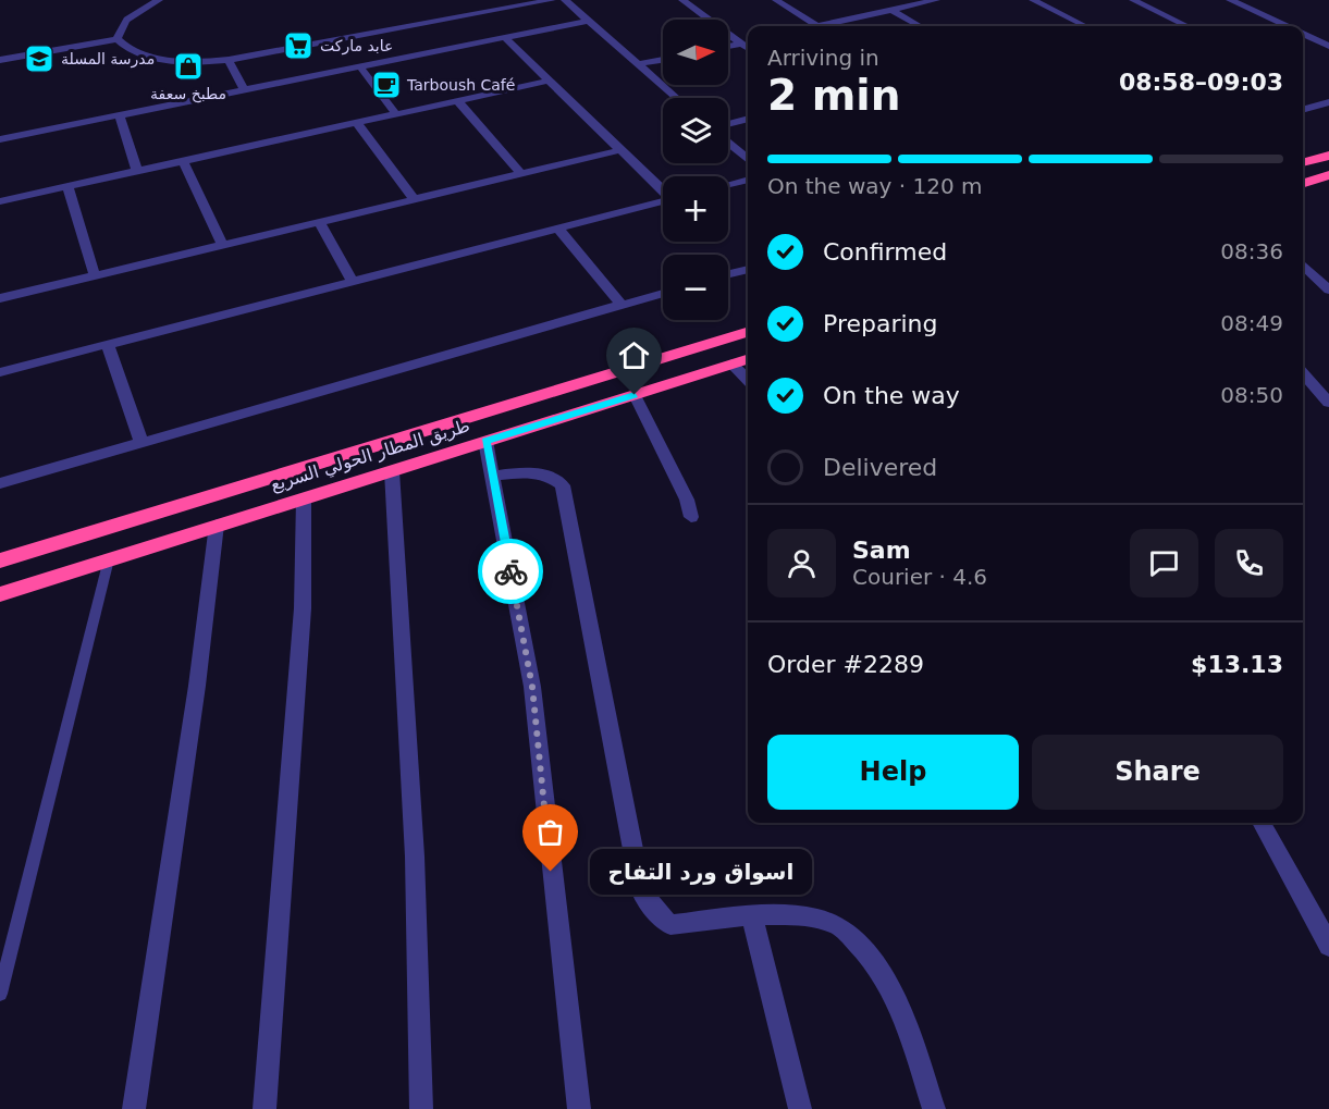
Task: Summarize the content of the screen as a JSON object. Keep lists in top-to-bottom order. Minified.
{"streets":{"highway":["طريق المطار الحولي السريع"]},"places":{"supermarket":["عابد ماركت"],"school or university":["مدرسة المسلة"],"shop":["مطبخ سعفة"],"cafe":["Tarboush Café"],"other":["اسواق ورد التفاح"]},"north":"right","page":{"map_buttons":["+","−"],"heading":["2 min","Arriving in","08:58–09:03"],"panel":["Sam","Courier · 4.6","Order #2289","$13.13"],"bar":"On the way · 120 m","list":[["Confirmed","08:36"],["Preparing","08:49"],["On the way","08:50"],"Delivered"],"buttons":["Help","Share"],"bubble":"اسواق ورد التفاح"}}
